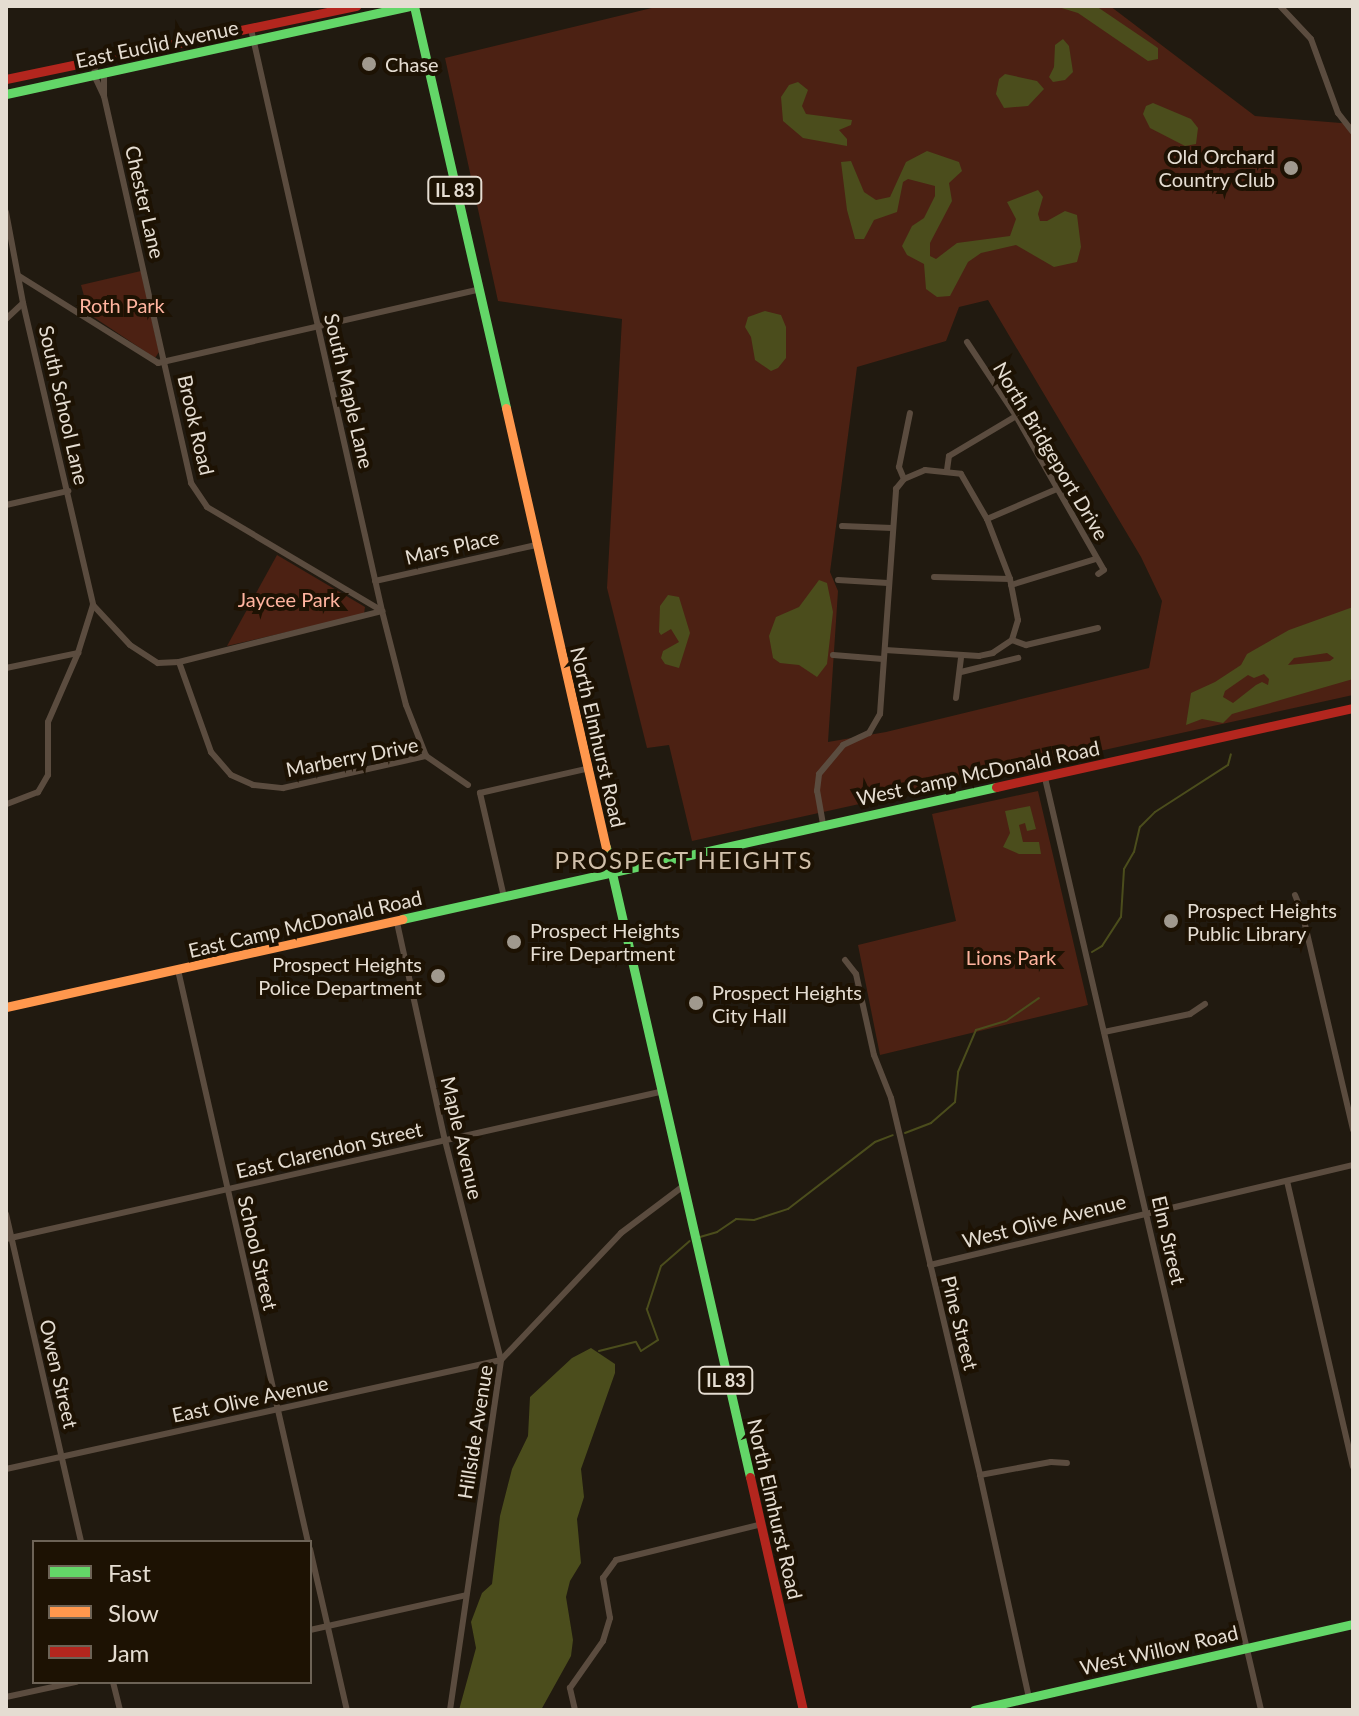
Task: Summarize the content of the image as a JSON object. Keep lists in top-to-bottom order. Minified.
{"streets":{"main road":["East Euclid Avenue","IL 83","North Elmhurst Road","West Camp McDonald Road","East Camp McDonald Road","West Willow Road"],"street":["Chester Lane","South Maple Lane","South School Lane","Brook Road","North Bridgeport Drive","Mars Place","Marberry Drive","Maple Avenue","East Clarendon Street","West Olive Avenue","Elm Street","School Street","Pine Street","Owen Street","East Olive Avenue","Hillside Avenue"]},"crossings":[["East Euclid Avenue","Chester Lane"],["East Euclid Avenue","South Maple Lane"],["East Euclid Avenue","North Elmhurst Road"],["Chester Lane","Brook Road"],["South Maple Lane","Brook Road"],["South Maple Lane","Mars Place"],["South Maple Lane","Marberry Drive"],["South School Lane","Brook Road"],["Mars Place","North Elmhurst Road"],["North Elmhurst Road","West Camp McDonald Road"],["North Elmhurst Road","East Camp McDonald Road"],["North Elmhurst Road","East Clarendon Street"],["North Elmhurst Road","Hillside Avenue"],["West Camp McDonald Road","East Camp McDonald Road"],["West Camp McDonald Road","Elm Street"],["East Camp McDonald Road","Maple Avenue"],["East Camp McDonald Road","School Street"],["Maple Avenue","East Clarendon Street"],["Maple Avenue","East Olive Avenue"],["Maple Avenue","Hillside Avenue"],["East Clarendon Street","School Street"],["East Clarendon Street","Owen Street"],["West Olive Avenue","Elm Street"],["West Olive Avenue","Pine Street"],["Elm Street","West Willow Road"],["School Street","East Olive Avenue"],["Pine Street","West Willow Road"],["Owen Street","East Olive Avenue"],["East Olive Avenue","Hillside Avenue"]],"districts":["PROSPECT HEIGHTS"],"parks":["Roth Park","Jaycee Park","Lions Park"],"places":["Chase","Old Orchard Country Club","Prospect Heights Public Library","Prospect Heights Fire Department","Prospect Heights Police Department","Prospect Heights City Hall"],"legend":["Fast","Slow","Jam"]}
